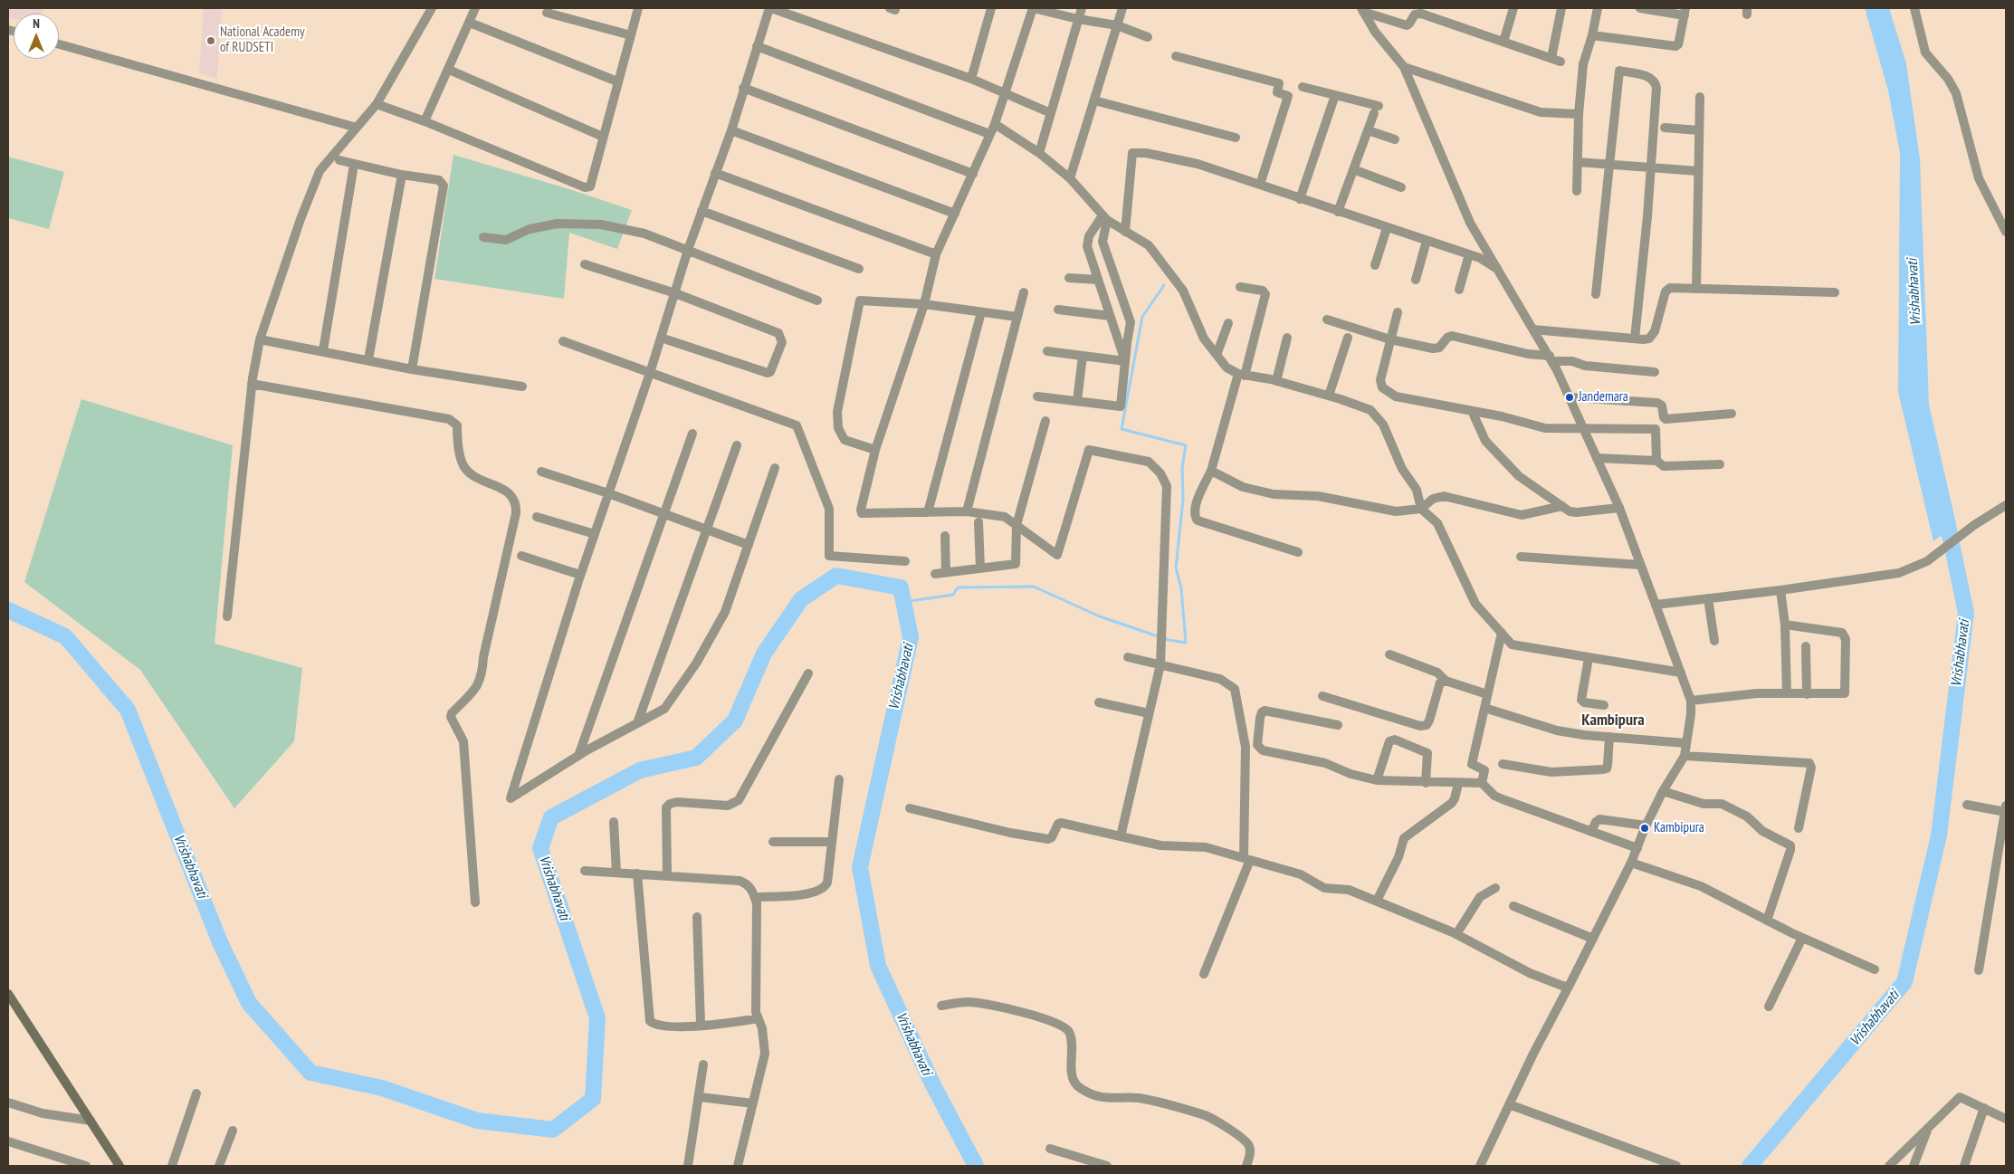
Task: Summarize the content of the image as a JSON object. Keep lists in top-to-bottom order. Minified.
{"districts":["Kambipura"],"water":["Vrishabhavati"],"places":["National Academy of RUDSETI","Jandemara","Kambipura"],"north":"top"}
